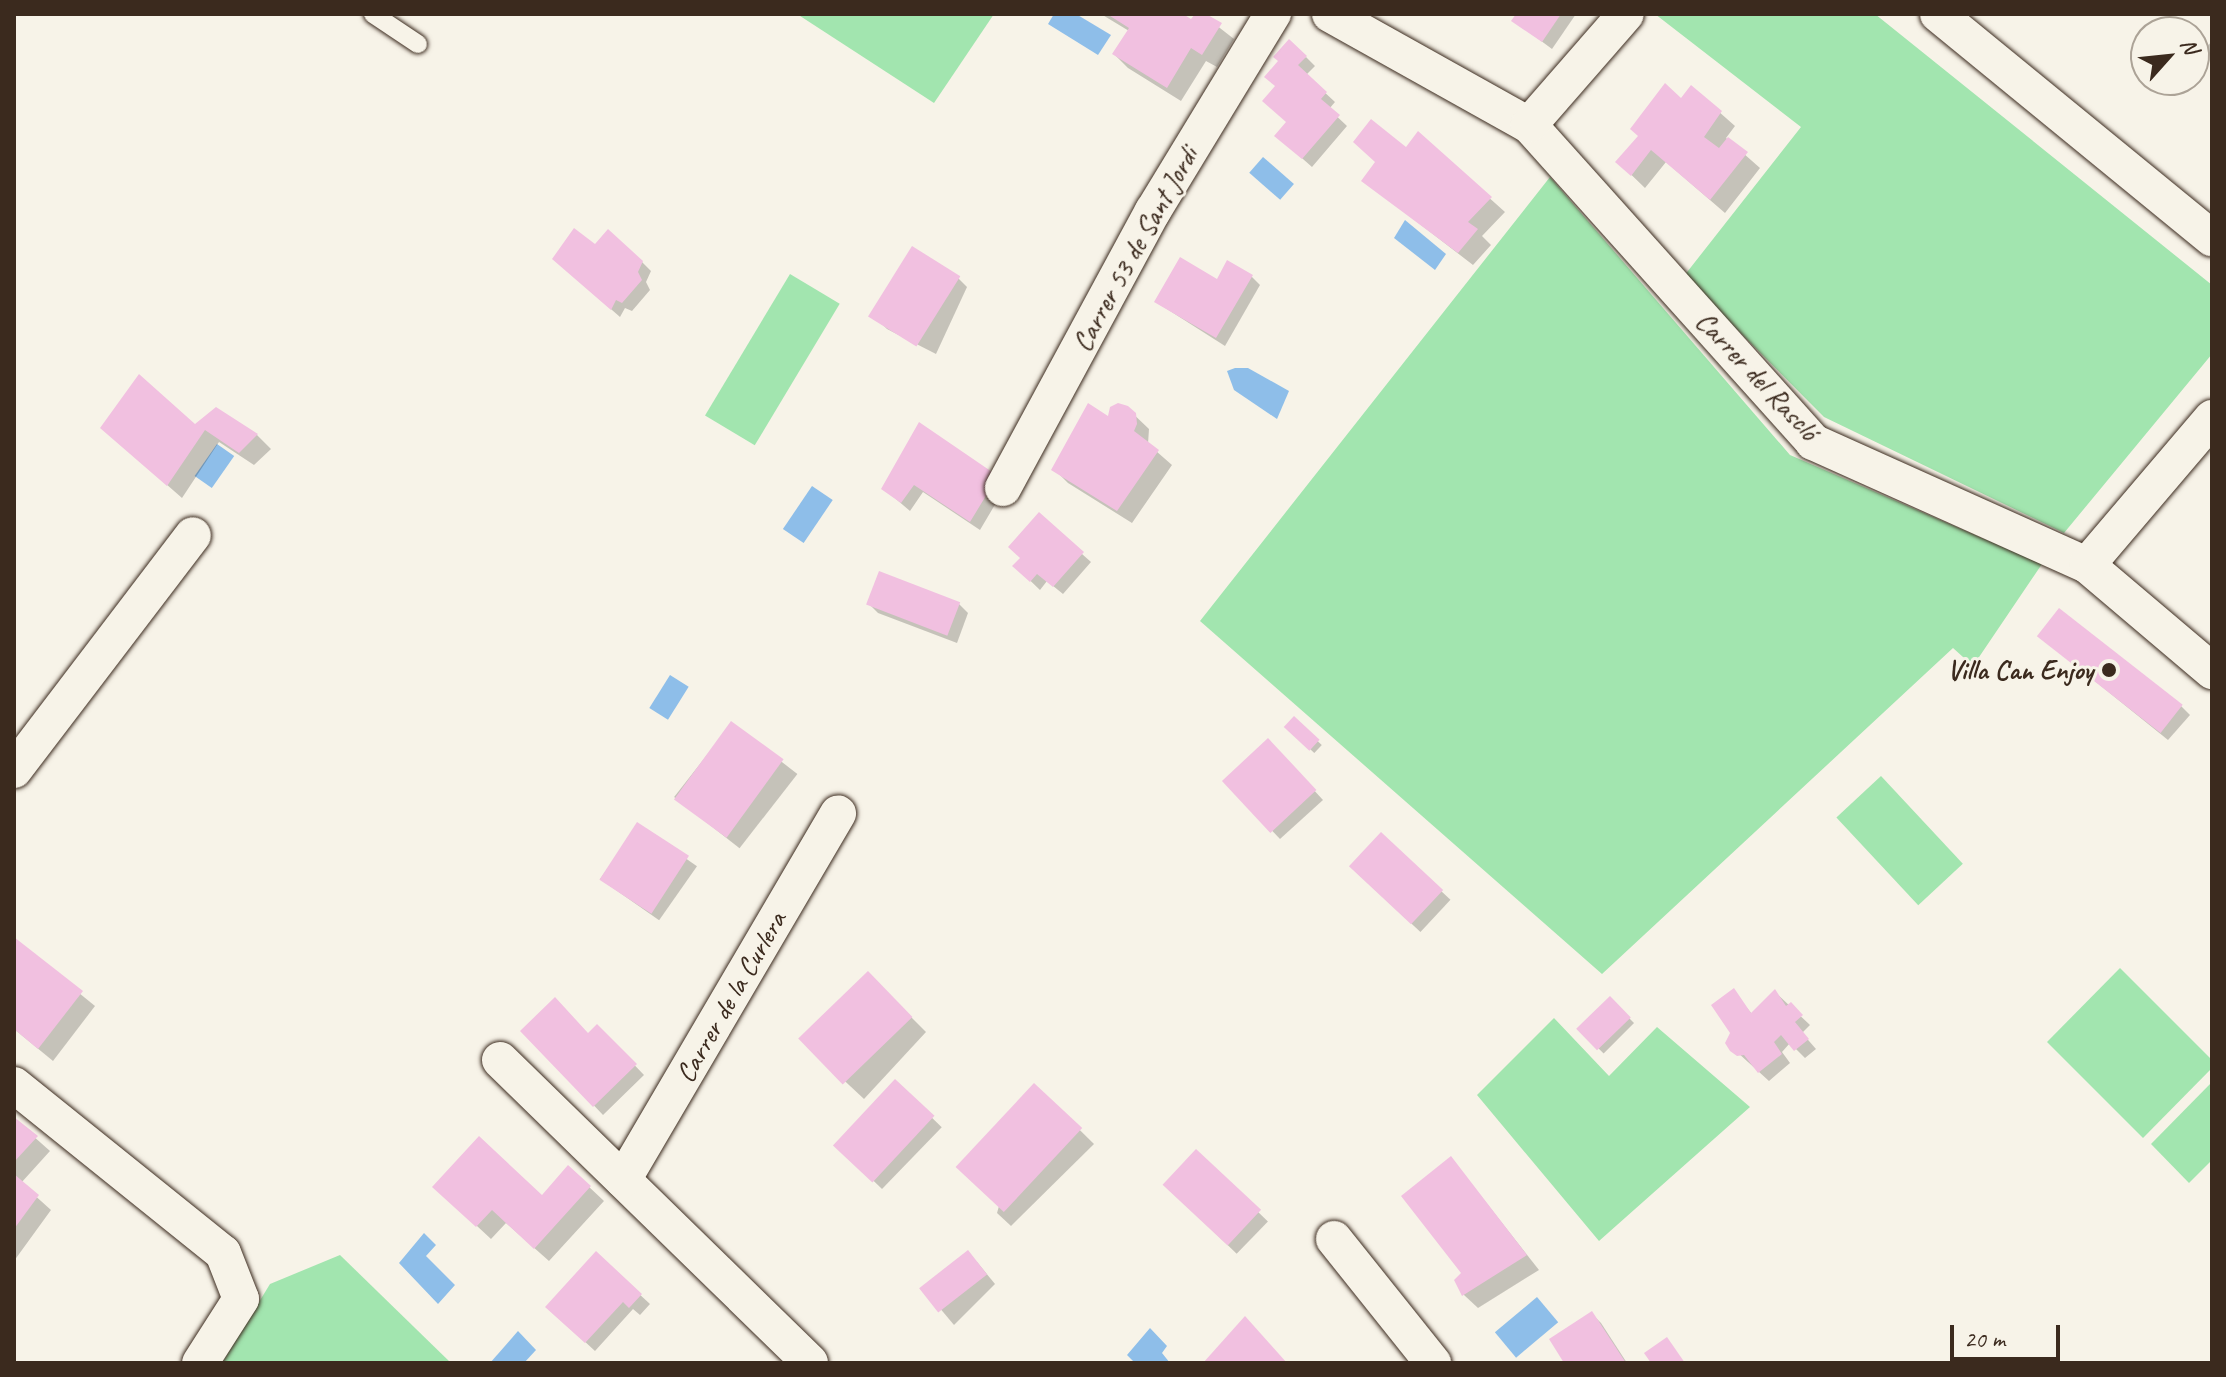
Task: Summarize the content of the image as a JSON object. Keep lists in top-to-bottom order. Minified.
{"streets":{"street":["Carrer 53 de Sant Jordi","Carrer del Rascló","Carrer de la Curlera"]},"places":["Villa Can Enjoy"],"scale_bar":"20 m","north":"top right"}
